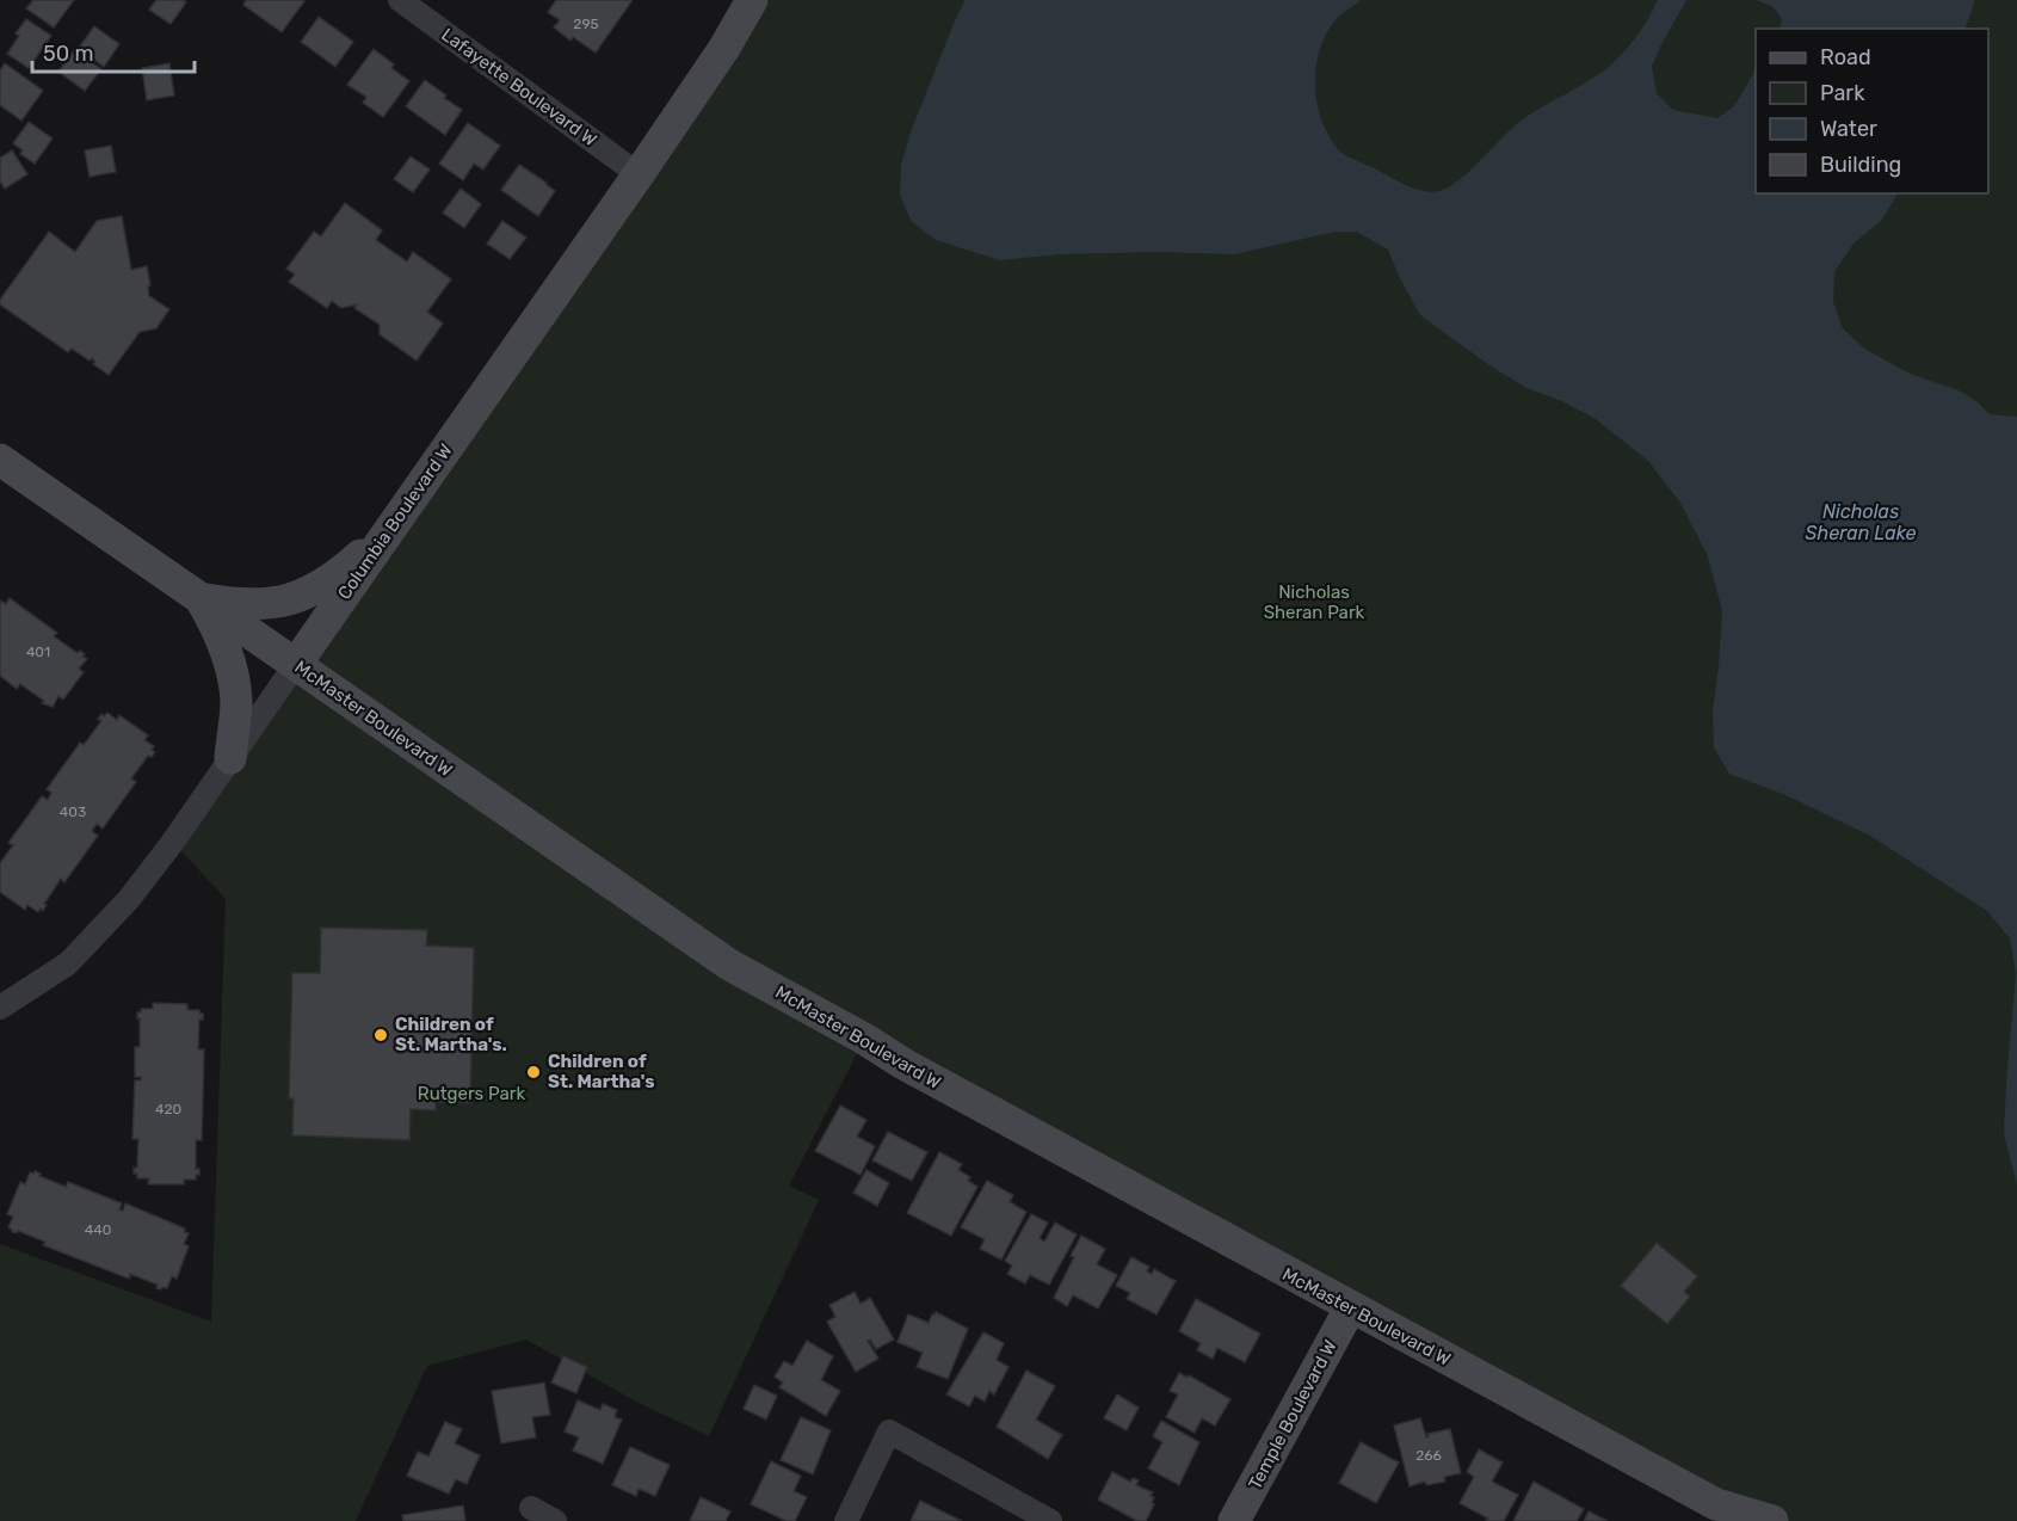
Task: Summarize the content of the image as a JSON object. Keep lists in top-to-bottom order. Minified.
{"streets":{"street":["Lafayette Boulevard W","Columbia Boulevard W","McMaster Boulevard W","Temple Boulevard W"]},"crossings":[["Lafayette Boulevard W","Columbia Boulevard W"],["Columbia Boulevard W","McMaster Boulevard W"],["McMaster Boulevard W","Temple Boulevard W"]],"water":["Nicholas Sheran Lake"],"parks":["Nicholas Sheran Park","Rutgers Park"],"places":["Children of St. Martha's.","Children of St. Martha's"],"house_numbers":["295","401","403","420","440","266"],"legend":["Road","Park","Water","Building"],"scale_bar":"50 m"}
